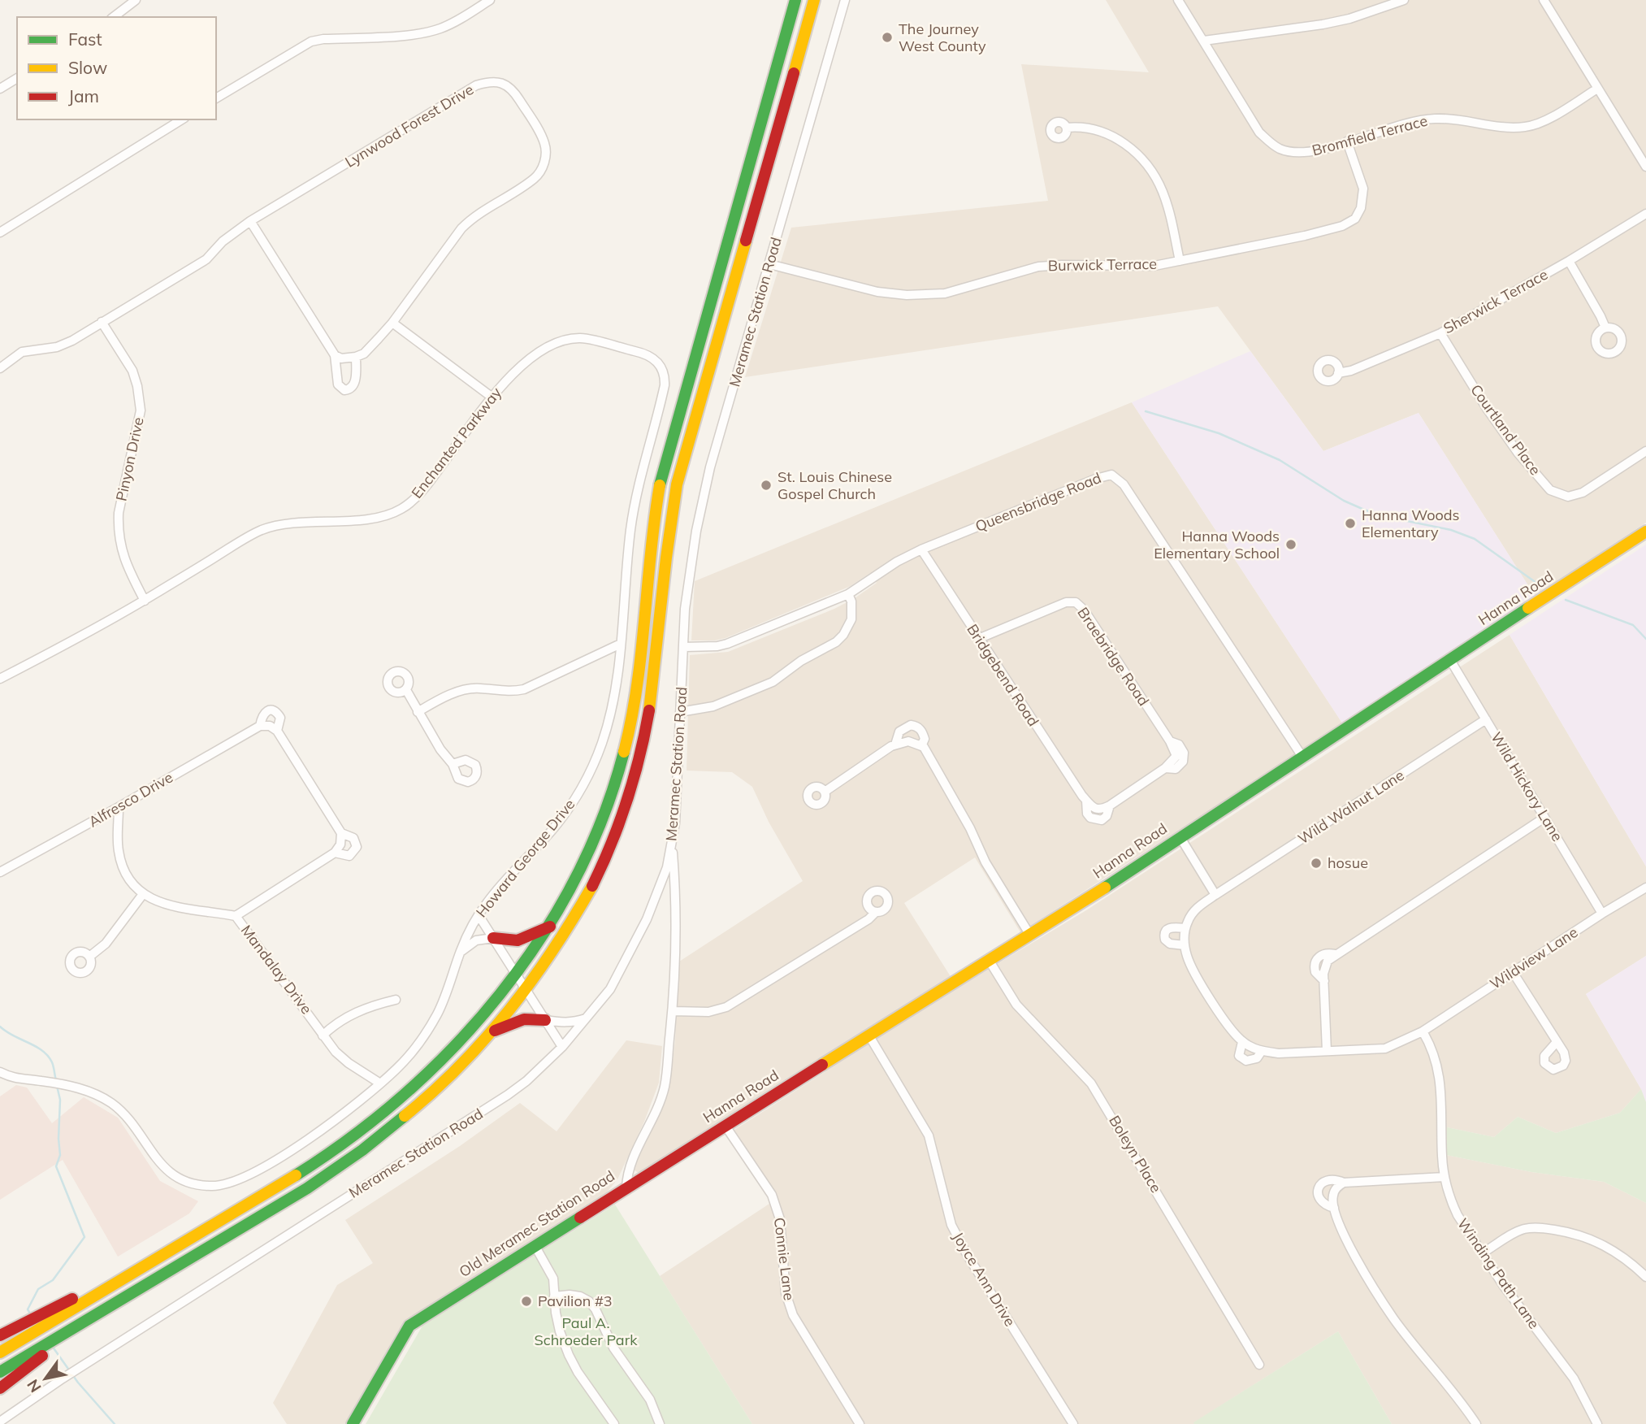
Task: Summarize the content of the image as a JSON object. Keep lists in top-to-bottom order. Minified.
{"streets":{"main road":["Hanna Road","Old Meramec Station Road"],"street":["Lynwood Forest Drive","Bromfield Terrace","Burwick Terrace","Sherwick Terrace","Meramec Station Road","Courtland Place","Enchanted Parkway","Pinyon Drive","Queensbridge Road","Braebridge Road","Bridgebend Road","Wild Hickory Lane","Alfresco Drive","Wild Walnut Lane","Howard George Drive","Wildview Lane","Mandalay Drive","Boleyn Place","Connie Lane","Winding Path Lane","Joyce Ann Drive"]},"crossings":[["Lynwood Forest Drive","Pinyon Drive"],["Bromfield Terrace","Burwick Terrace"],["Burwick Terrace","Meramec Station Road"],["Sherwick Terrace","Courtland Place"],["Meramec Station Road","Queensbridge Road"],["Meramec Station Road","Old Meramec Station Road"],["Enchanted Parkway","Pinyon Drive"],["Enchanted Parkway","Howard George Drive"],["Queensbridge Road","Hanna Road"],["Queensbridge Road","Bridgebend Road"],["Hanna Road","Wild Hickory Lane"],["Hanna Road","Boleyn Place"],["Hanna Road","Old Meramec Station Road"],["Hanna Road","Connie Lane"],["Hanna Road","Joyce Ann Drive"],["Braebridge Road","Bridgebend Road"],["Wild Hickory Lane","Wild Walnut Lane"],["Wild Hickory Lane","Wildview Lane"],["Alfresco Drive","Mandalay Drive"],["Howard George Drive","Mandalay Drive"],["Wildview Lane","Winding Path Lane"]],"parks":["Paul A. Schroeder Park"],"places":["The Journey West County","St. Louis Chinese Gospel Church","Hanna Woods Elementary","Hanna Woods Elementary School","hosue","Pavilion #3"],"legend":["Fast","Slow","Jam"],"north":"bottom left"}
